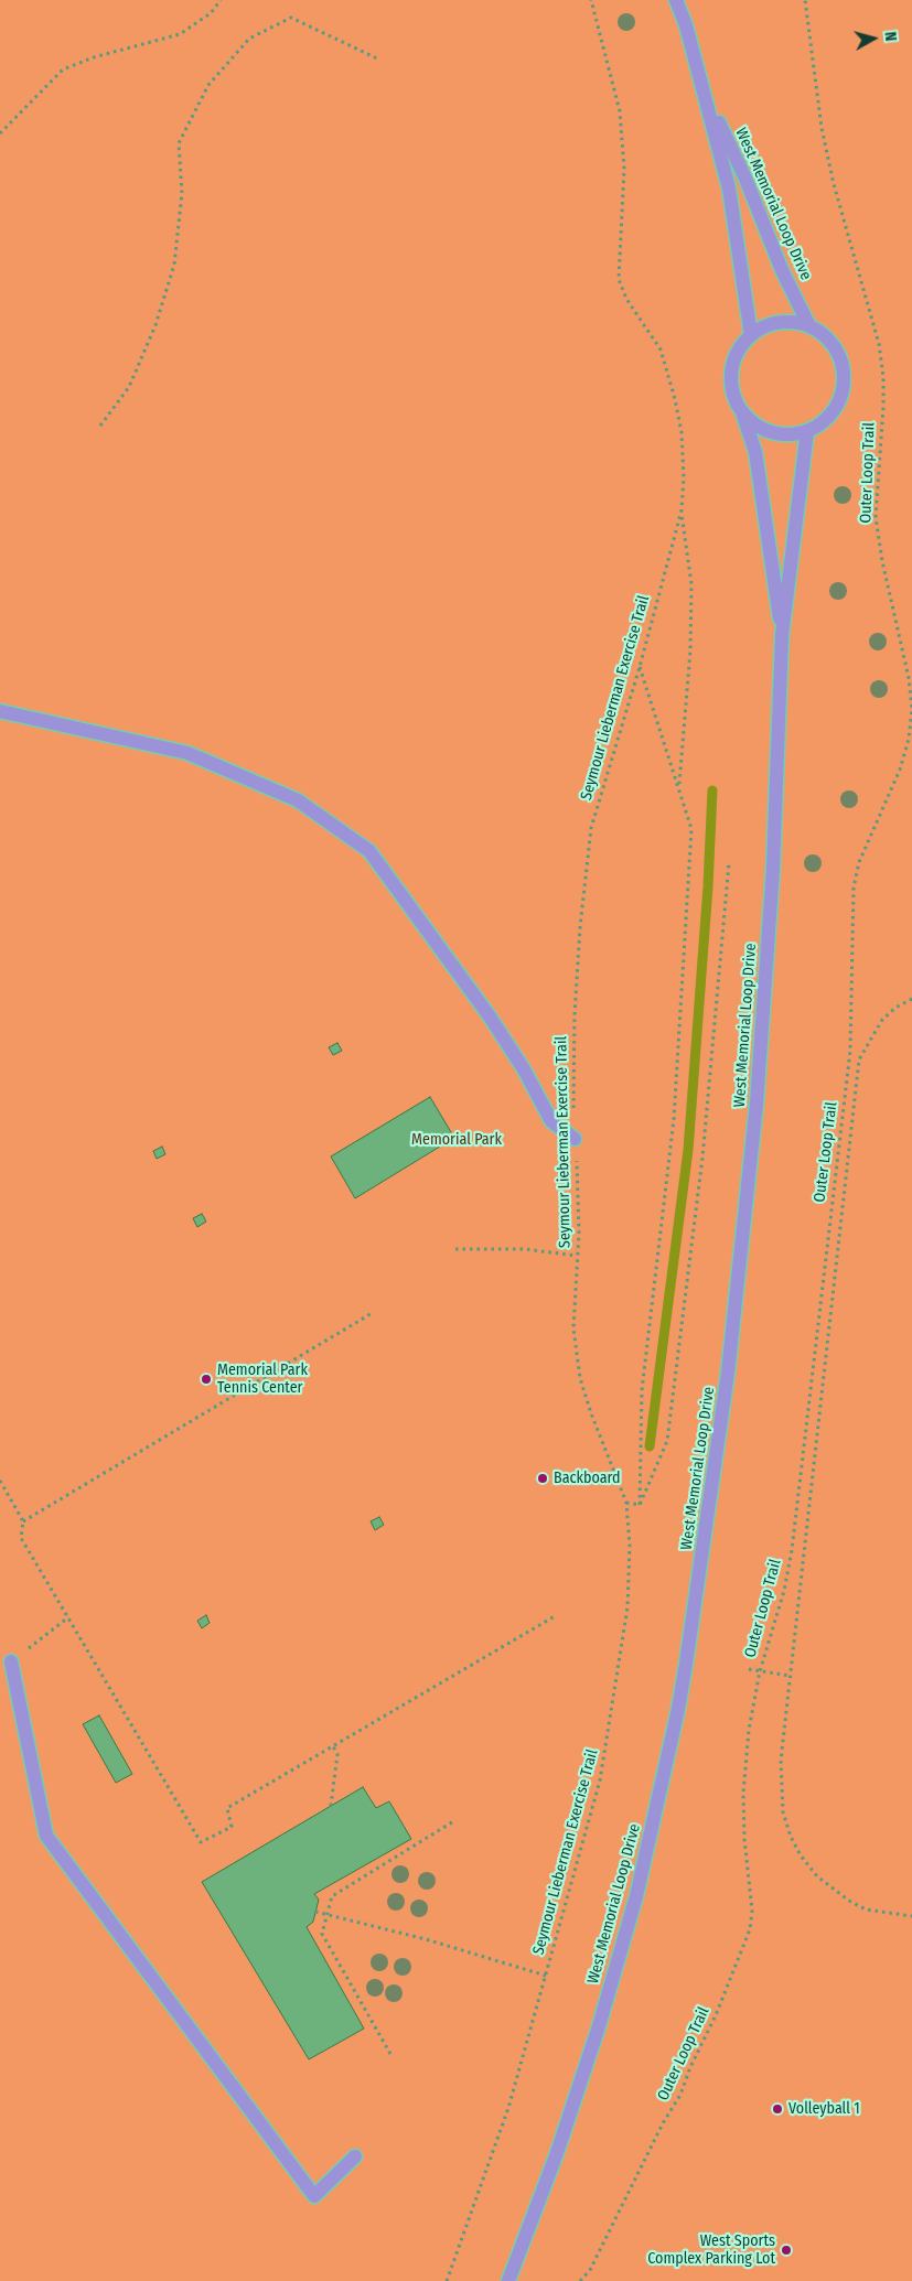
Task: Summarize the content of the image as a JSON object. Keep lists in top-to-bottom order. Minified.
{"streets":{"street":["West Memorial Loop Drive"],"path":["Outer Loop Trail","Seymour Lieberman Exercise Trail"]},"parks":["Memorial Park"],"places":["Memorial Park Tennis Center","Backboard","Volleyball 1","West Sports Complex Parking Lot"],"north":"right"}
